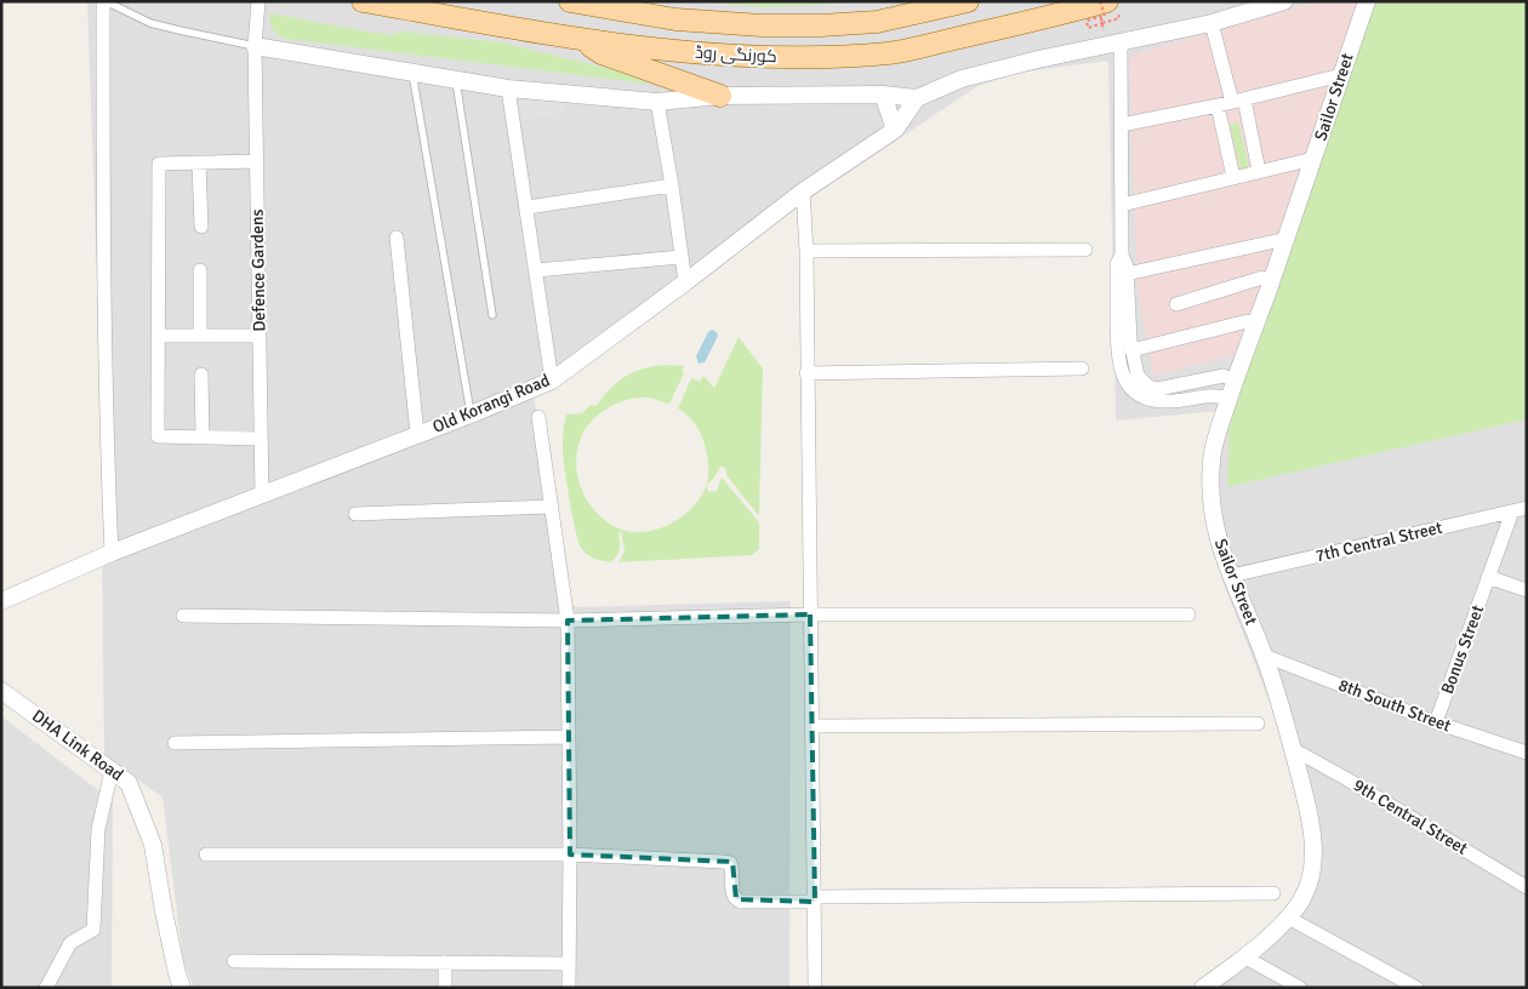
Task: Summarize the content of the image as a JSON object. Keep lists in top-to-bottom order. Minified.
{"streets":{"main road":["کورنگی روڈ"],"street":["Sailor Street","Defence Gardens","Old Korangi Road","7th Central Street","Bonus Street","8th South Street","DHA Link Road","9th Central Street"]},"crossings":[["Sailor Street","7th Central Street"],["Sailor Street","8th South Street"],["Sailor Street","9th Central Street"],["Defence Gardens","Old Korangi Road"],["7th Central Street","Bonus Street"],["Bonus Street","8th South Street"]]}
